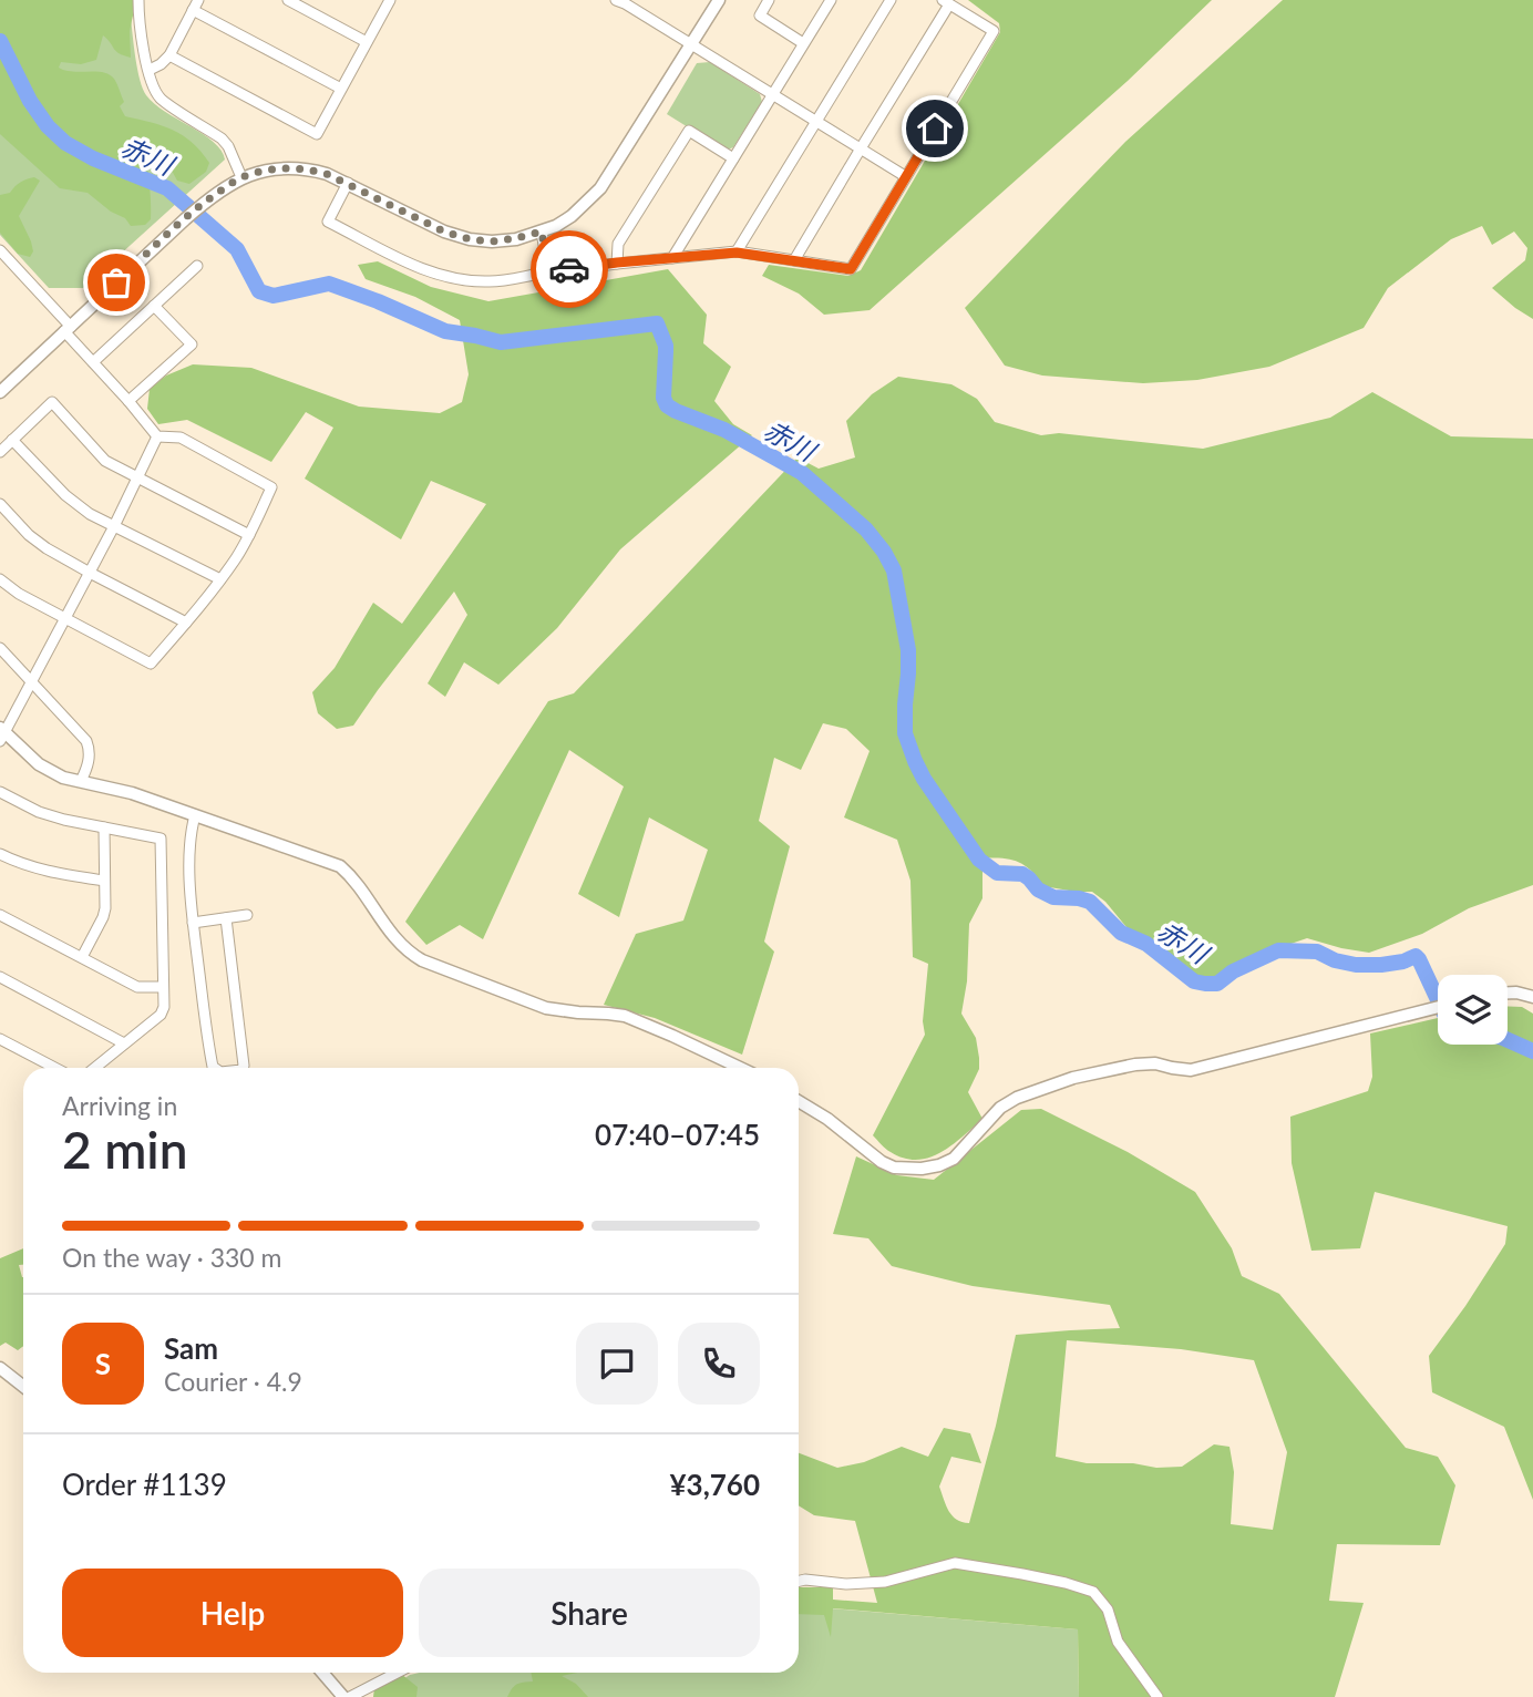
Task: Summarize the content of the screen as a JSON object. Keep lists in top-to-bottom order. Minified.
{"water":["赤川"],"page":{"heading":["2 min","Arriving in","07:40–07:45"],"panel":["Sam","Courier · 4.9","Order #1139","¥3,760"],"bar":"On the way · 330 m","round":"S","buttons":["Help","Share"]}}
